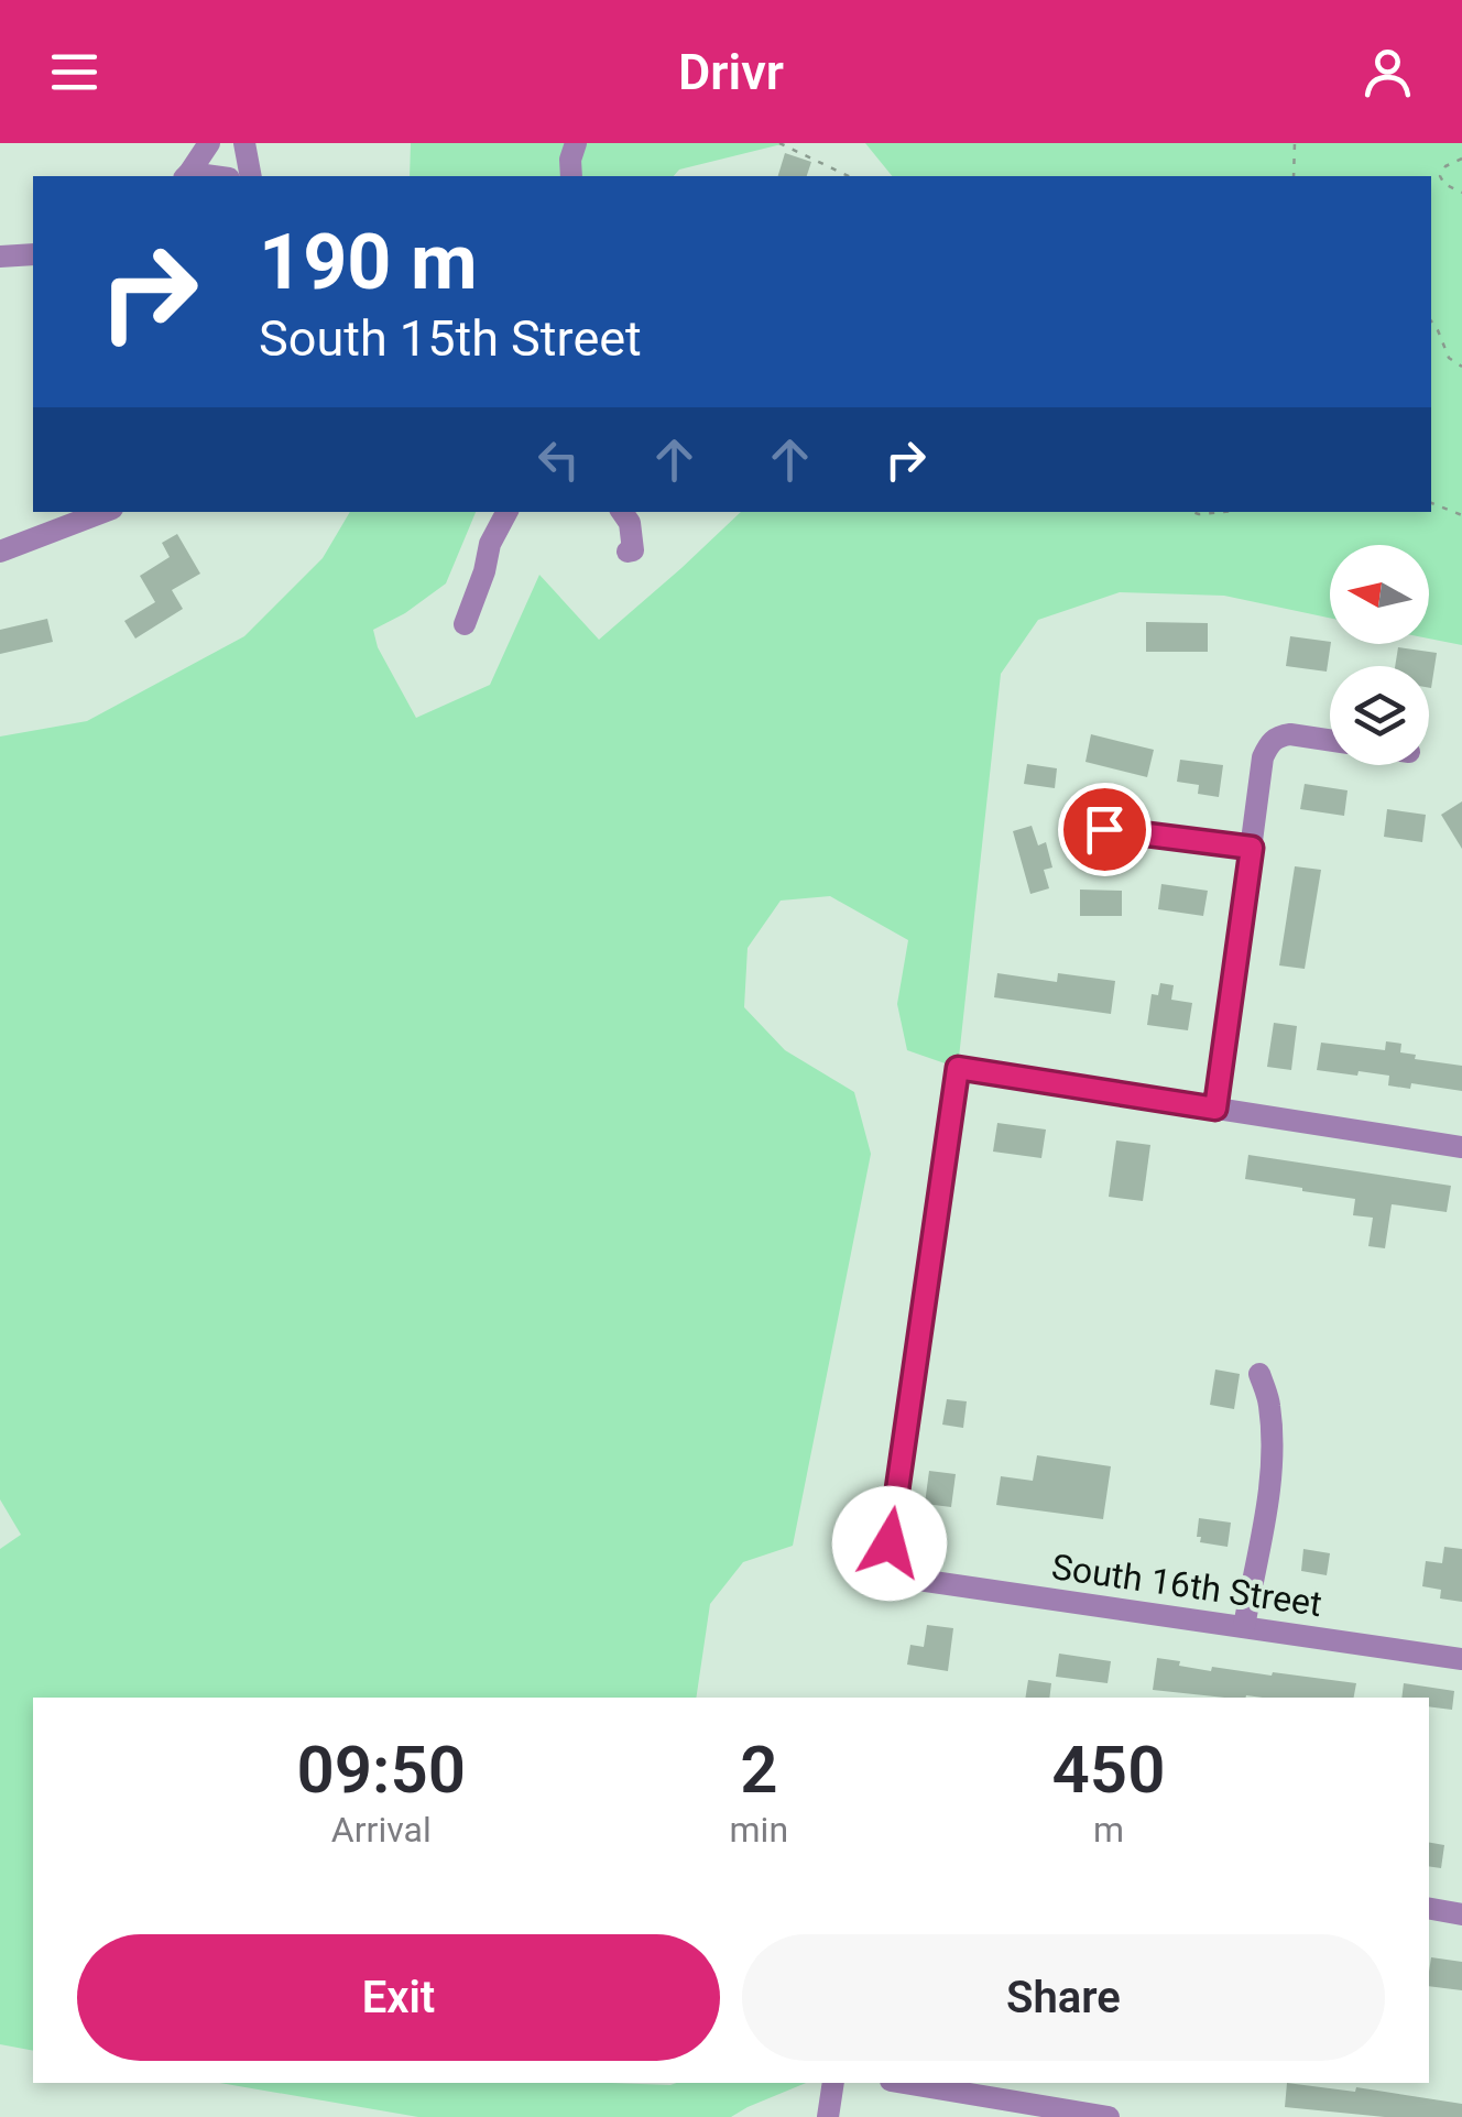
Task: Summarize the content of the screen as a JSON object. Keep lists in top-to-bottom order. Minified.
{"streets":{"street":["South 16th Street"]},"north":"left","page":{"header":"Drivr","turn":["190 m","South 15th Street"],"eta":["09:50","Arrival","2","min","450","m"],"buttons":["Exit","Share"]}}
